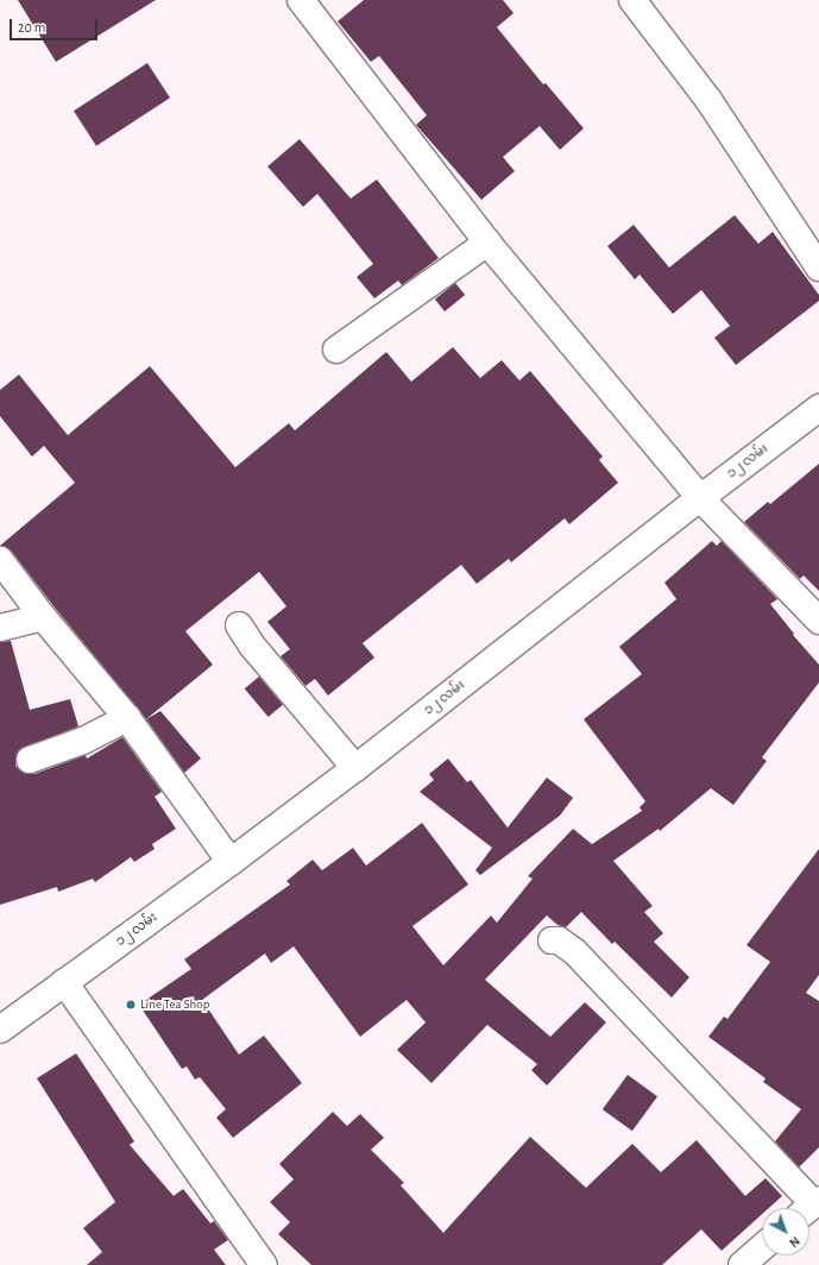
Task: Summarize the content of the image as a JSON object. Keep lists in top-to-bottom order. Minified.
{"streets":{"street":["၁၂ လမ်း"]},"places":["Line Tea Shop"],"scale_bar":"20 m","north":"bottom right"}
